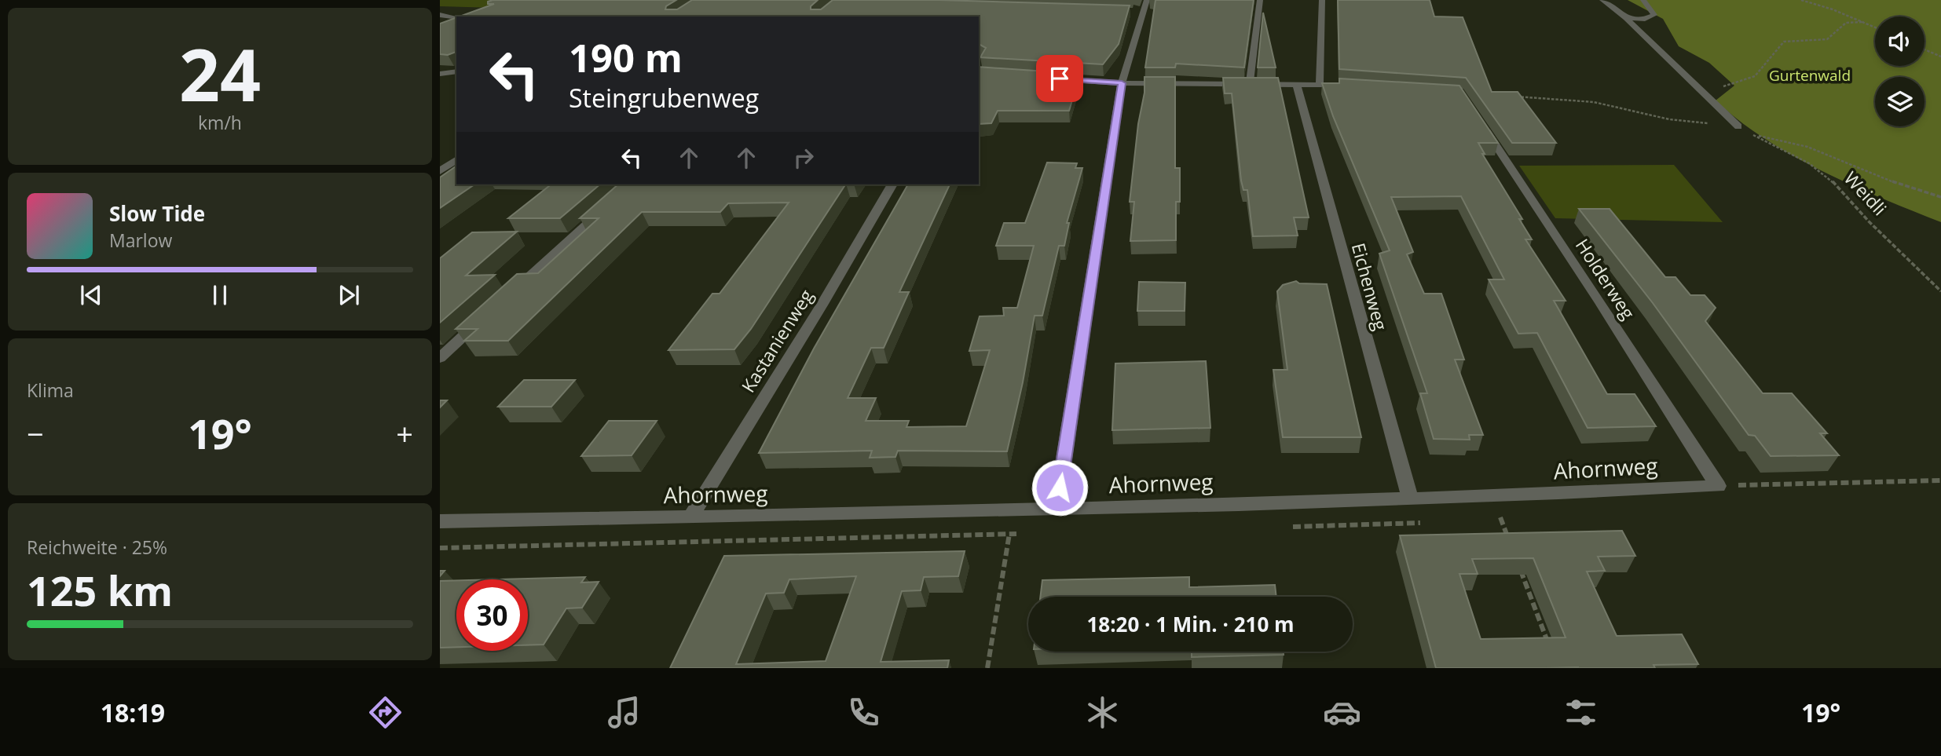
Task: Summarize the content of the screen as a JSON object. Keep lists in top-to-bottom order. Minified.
{"streets":{"street":["Holderweg","Eichenweg","Kastanienweg","Ahornweg"],"path":["Weidli"]},"crossings":[["Holderweg","Ahornweg"],["Eichenweg","Ahornweg"],["Kastanienweg","Ahornweg"]],"parks":["Gurtenwald"],"page":{"tile":[["24","km/h"],"Klima",["Reichweite · 25%","125 km"]],"turn":["190 m","Steingrubenweg"],"song":["Slow Tide","Marlow"],"heat":["−","19°","+"],"limit":"30","trip":"18:20 · 1 Min. · 210 m","tabs":["18:19","19°"]}}
